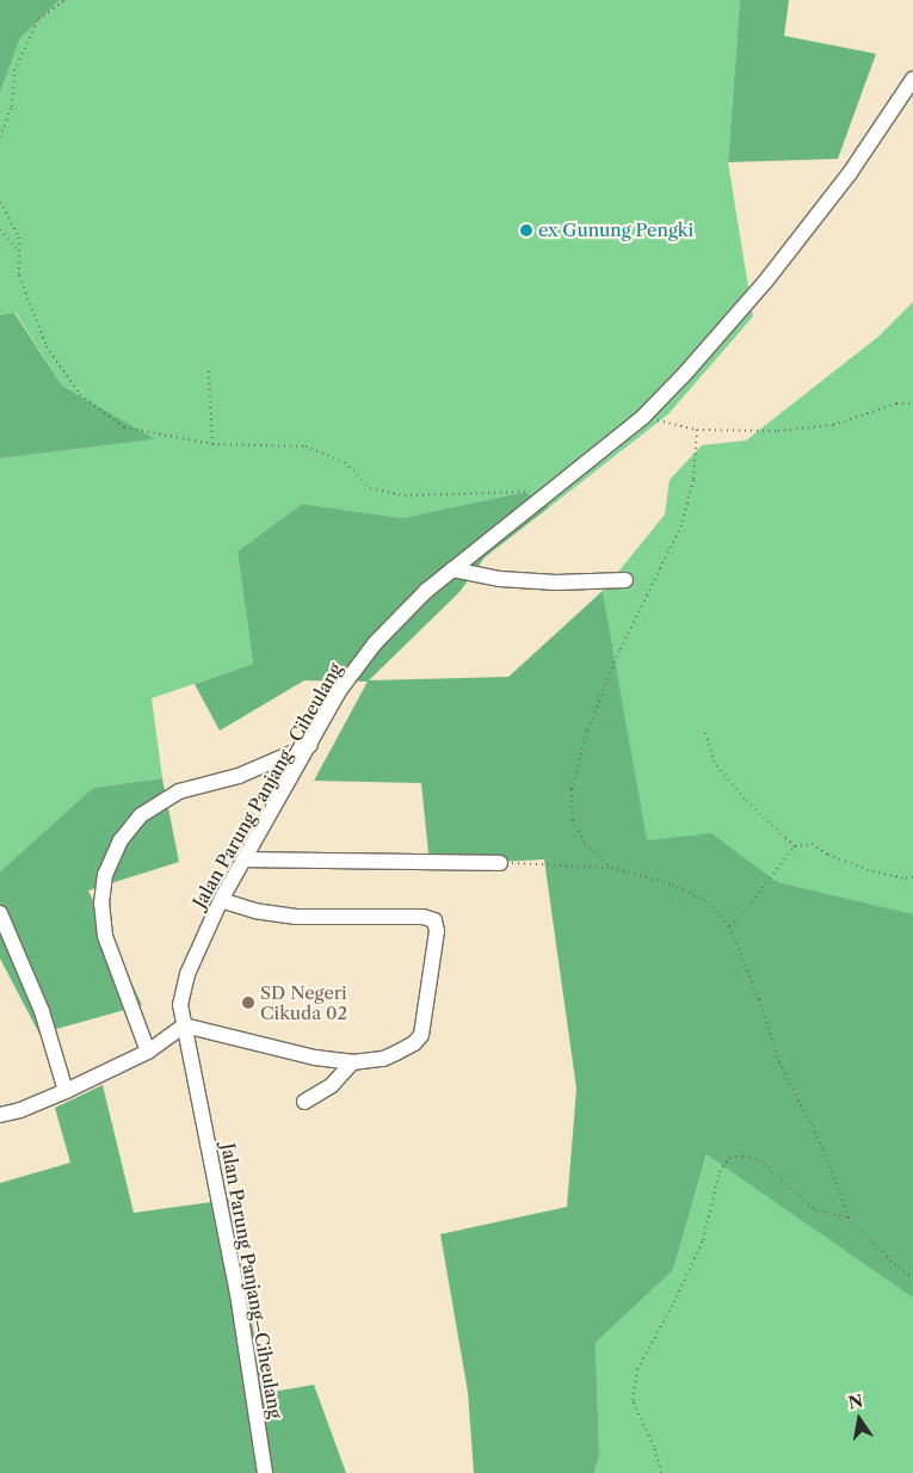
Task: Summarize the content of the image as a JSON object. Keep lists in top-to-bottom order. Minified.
{"streets":{"street":["Jalan Parung Panjang–Ciheulang"]},"places":["ex Gunung Pengki","SD Negeri Cikuda 02"],"north":"top"}
